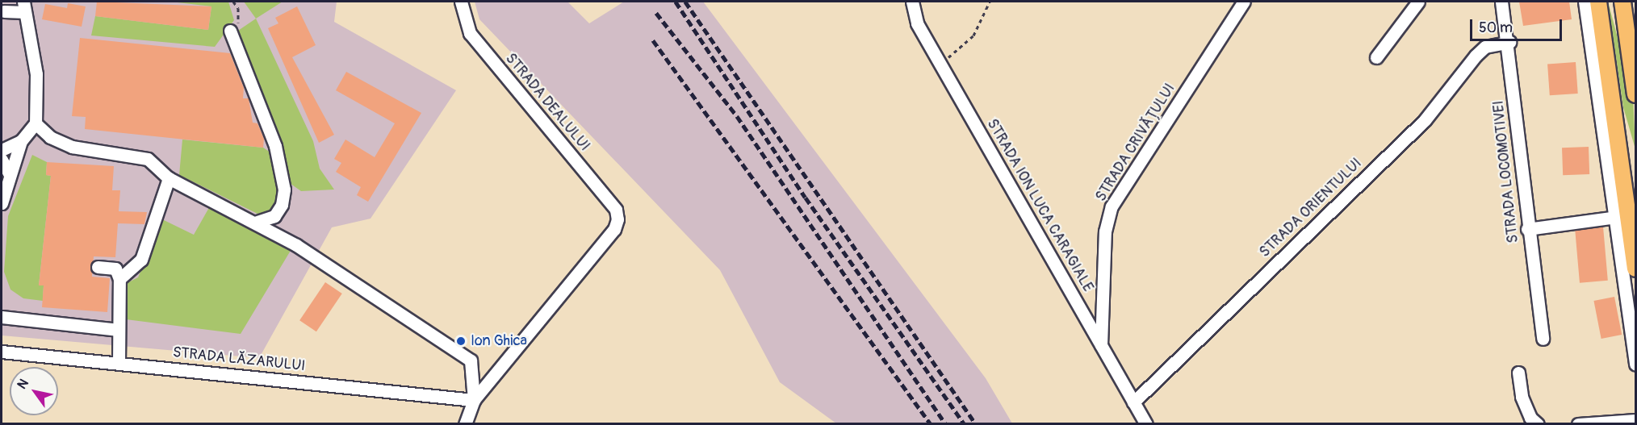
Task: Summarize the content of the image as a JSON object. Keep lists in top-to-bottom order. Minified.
{"streets":{"street":["STRADA DEALULUI","STRADA CRIVĂȚULUI","STRADA LOCOMOTIVEI","STRADA ION LUCA CARAGIALE","STRADA ORIENTULUI","STRADA LĂZARULUI"]},"crossings":[["STRADA DEALULUI","STRADA LĂZARULUI"],["STRADA CRIVĂȚULUI","STRADA ION LUCA CARAGIALE"],["STRADA LOCOMOTIVEI","STRADA ORIENTULUI"],["STRADA ION LUCA CARAGIALE","STRADA ORIENTULUI"]],"places":["Ion Ghica"],"scale_bar":"50 m","north":"top left"}
